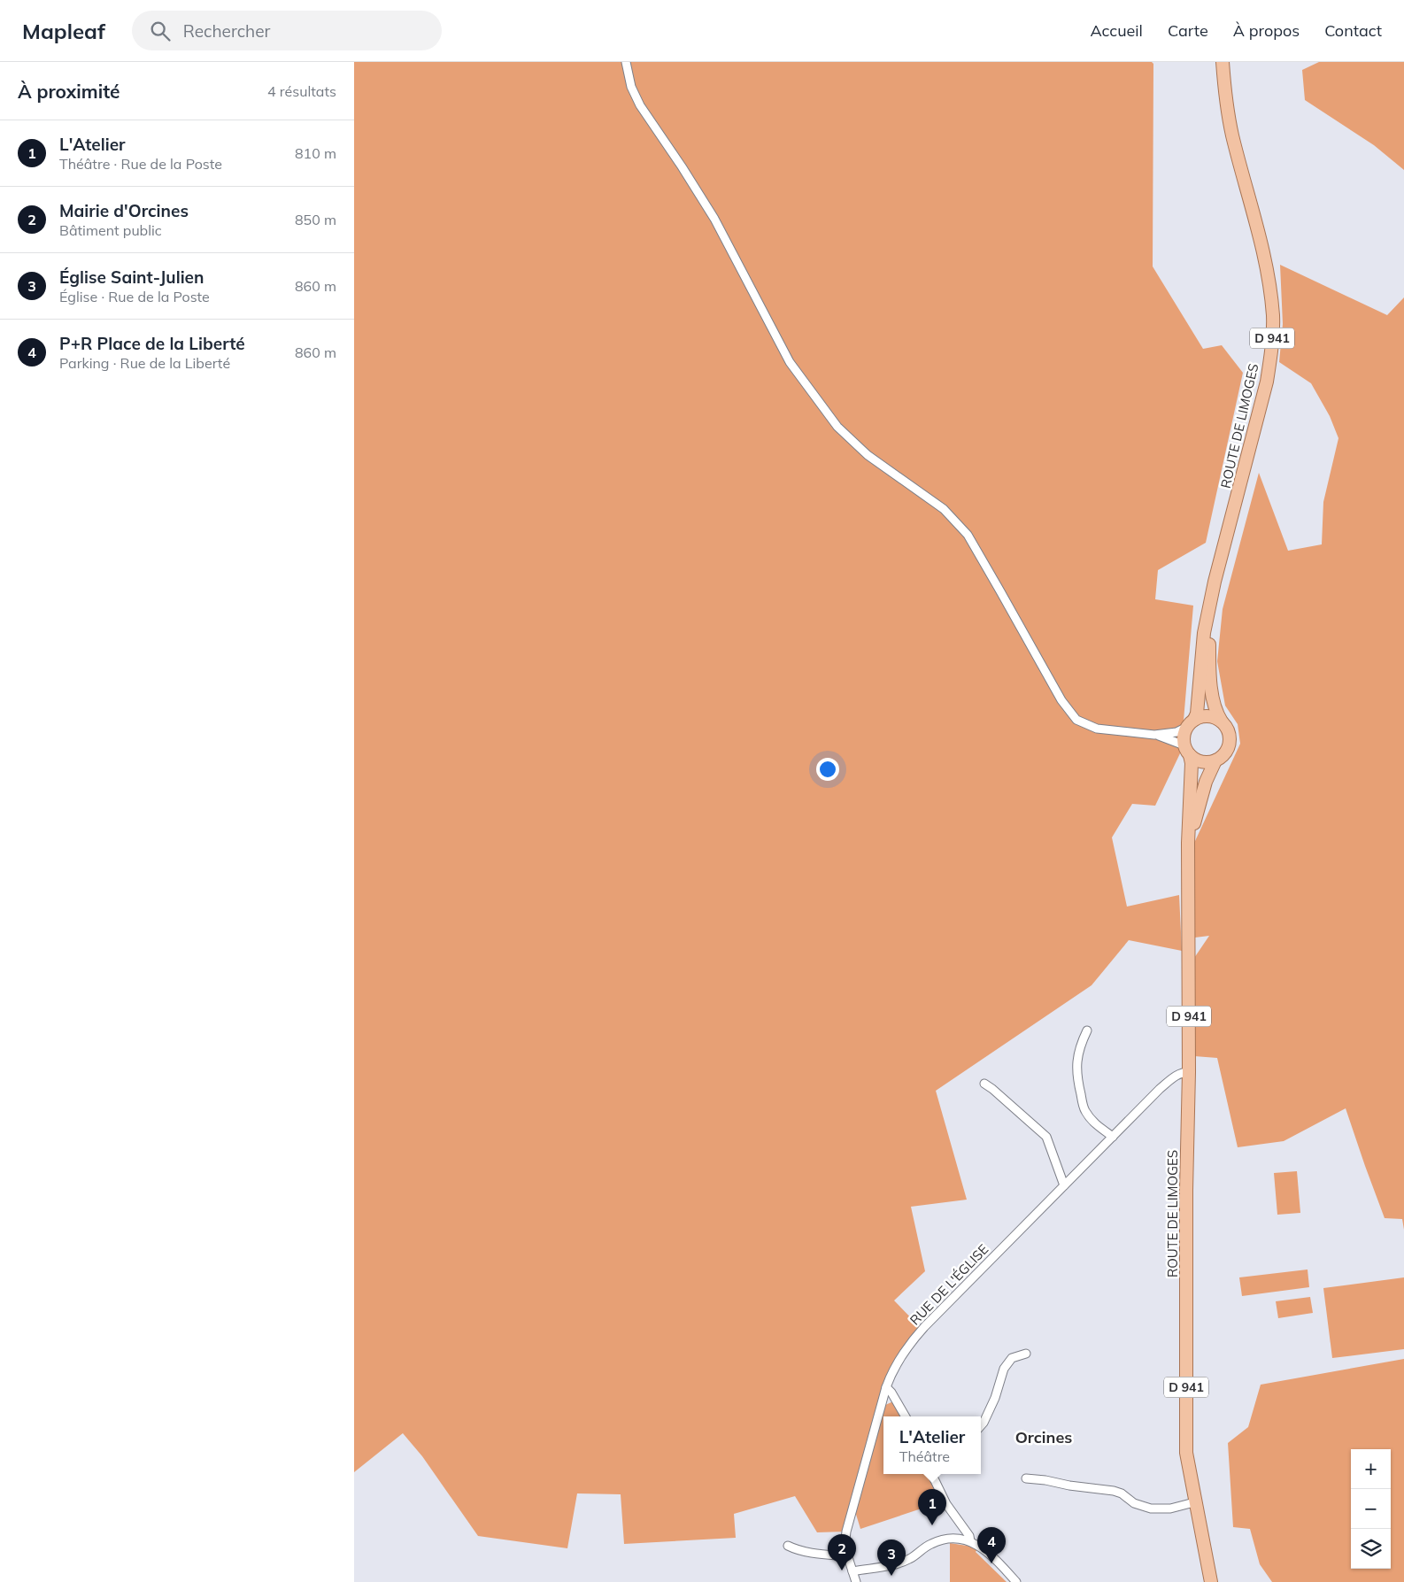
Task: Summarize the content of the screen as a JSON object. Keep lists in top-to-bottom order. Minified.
{"streets":{"main road":["D 941","ROUTE DE LIMOGES"],"street":["RUE DE L'ÉGLISE"]},"crossings":[["ROUTE DE LIMOGES","RUE DE L'ÉGLISE"]],"districts":["Orcines"],"page":{"header":"Mapleaf","search":"Rechercher","nav":["Accueil","Carte","À propos","Contact"],"heading":["À proximité","4 résultats"],"list":[{"mark":"1","name":"L'Atelier","note":"Théâtre · Rue de la Poste","value":"810 m"},{"mark":"2","name":"Mairie d'Orcines","note":"Bâtiment public","value":"850 m"},{"mark":"3","name":"Église Saint-Julien","note":"Église · Rue de la Poste","value":"860 m"},{"mark":"4","name":"P+R Place de la Liberté","note":"Parking · Rue de la Liberté","value":"860 m"}],"popup":["L'Atelier","Théâtre"],"map_buttons":["+","−"],"pins":["1","4","2","3"]}}
